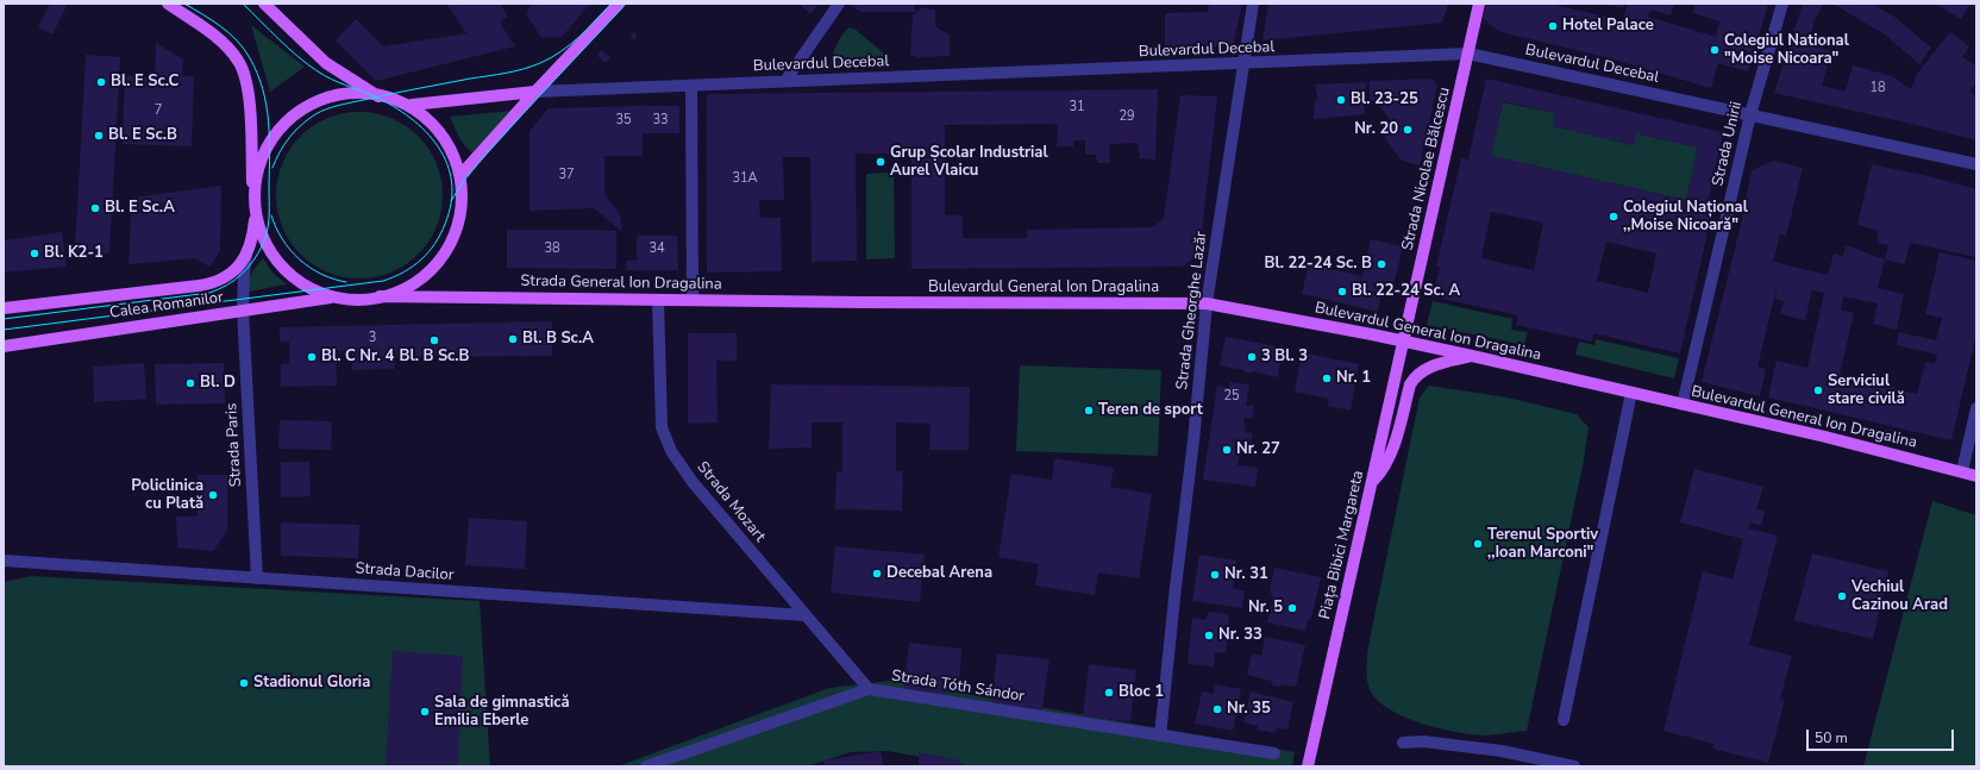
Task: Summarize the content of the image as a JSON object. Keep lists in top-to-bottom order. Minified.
{"streets":{"main road":["Strada Nicolae Bălcescu","Strada General Ion Dragalina","Bulevardul General Ion Dragalina","Calea Romanilor","Piața Bibici Margareta"],"street":["Bulevardul Decebal","Strada Unirii","Strada Gheorghe Lazăr","Strada Paris","Strada Mozart","Strada Dacilor","Strada Tóth Sándor"]},"crossings":[["Bulevardul Decebal","Strada Unirii"],["Bulevardul Decebal","Strada Nicolae Bălcescu"],["Bulevardul Decebal","Strada Gheorghe Lazăr"],["Strada Unirii","Bulevardul General Ion Dragalina"],["Strada Nicolae Bălcescu","Bulevardul General Ion Dragalina"],["Strada Nicolae Bălcescu","Piața Bibici Margareta"],["Strada General Ion Dragalina","Bulevardul General Ion Dragalina"],["Strada General Ion Dragalina","Calea Romanilor"],["Strada General Ion Dragalina","Strada Mozart"],["Bulevardul General Ion Dragalina","Strada Gheorghe Lazăr"],["Bulevardul General Ion Dragalina","Piața Bibici Margareta"],["Calea Romanilor","Strada Paris"],["Strada Gheorghe Lazăr","Strada Tóth Sándor"],["Strada Paris","Strada Dacilor"],["Strada Mozart","Strada Dacilor"],["Strada Mozart","Strada Tóth Sándor"]],"places":["Hotel Palace","Colegiul National \"Moise Nicoara\"","Bl. E Sc.C","Bl. 23-25","Nr. 20","Bl. E Sc.B","Grup Școlar Industrial Aurel Vlaicu","Bl. E Sc.A","Colegiul Național ,,Moise Nicoară\"","Bl. K2-1","Bl. 22-24 Sc. B","Bl. 22-24 Sc. A","Bl. B Sc.A","Bl. B Sc.B","Bl. C Nr. 4","3 Bl. 3","Nr. 1","Bl. D","Serviciul stare civilă","Teren de sport","Nr. 27","Policlinica cu Plată","Terenul Sportiv ,,Ioan Marconi\"","Decebal Arena","Nr. 31","Vechiul Cazinou Arad","Nr. 5","Nr. 33","Stadionul Gloria","Bloc 1","Nr. 35","Sala de gimnastică Emilia Eberle"],"house_numbers":["18","31","7","29","35","33","37","31A","38","34","3","25"],"scale_bar":"50 m"}
